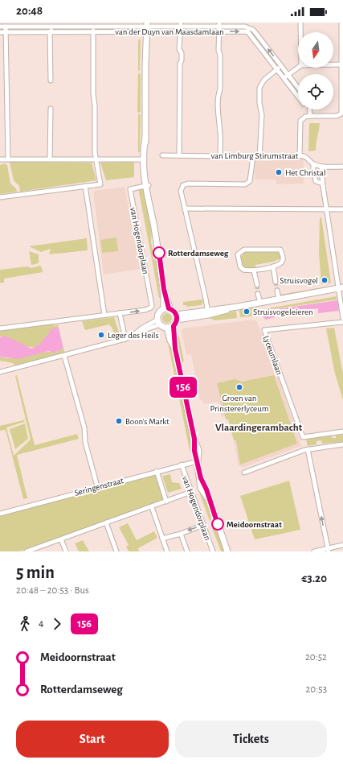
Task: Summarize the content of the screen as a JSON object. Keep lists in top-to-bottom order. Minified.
{"streets":{"street":["van der Duyn van Maasdamlaan","van Limburg Stirumstraat","van Hogendorplaan","Lyceumlaan","Seringenstraat"]},"crossings":[["van der Duyn van Maasdamlaan","van Hogendorplaan"],["van Hogendorplaan","Seringenstraat"]],"districts":["Vlaardingerambacht"],"places":["Het Christal","Rotterdamseweg","Struisvogel","Struisvogeleieren","Leger des Heils","Groen van Prinstererlyceum","Boon's Markt","Meidoornstraat"],"lines":["bus line 156"],"north":"bottom","page":{"status":"20:48","on_map":"156","heading":["5 min","20:48 – 20:53 · Bus","€3.20"],"legs":["4","156"],"list":[{"name":"Meidoornstraat","value":"20:52"},{"name":"Rotterdamseweg","value":"20:53"}],"buttons":["Start","Tickets"]}}
